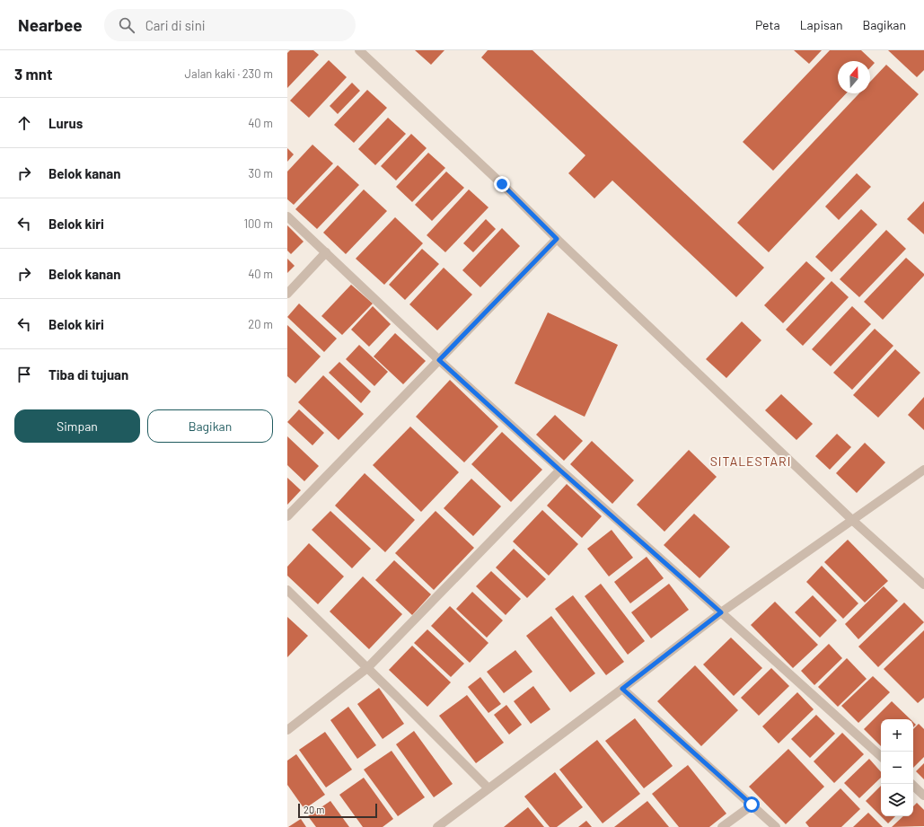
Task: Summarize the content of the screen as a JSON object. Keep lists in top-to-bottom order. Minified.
{"districts":["SITALESTARI"],"scale_bar":"20 m","north":"top","page":{"header":"Nearbee","search":"Cari di sini","nav":["Peta","Lapisan","Bagikan"],"heading":["3 mnt","Jalan kaki · 230 m"],"list":[["Lurus","40 m"],["Belok kanan","30 m"],["Belok kiri","100 m"],["Belok kanan","40 m"],["Belok kiri","20 m"],"Tiba di tujuan"],"buttons":["Simpan","Bagikan"],"map_buttons":["+","−"],"scale":"20 m"}}
